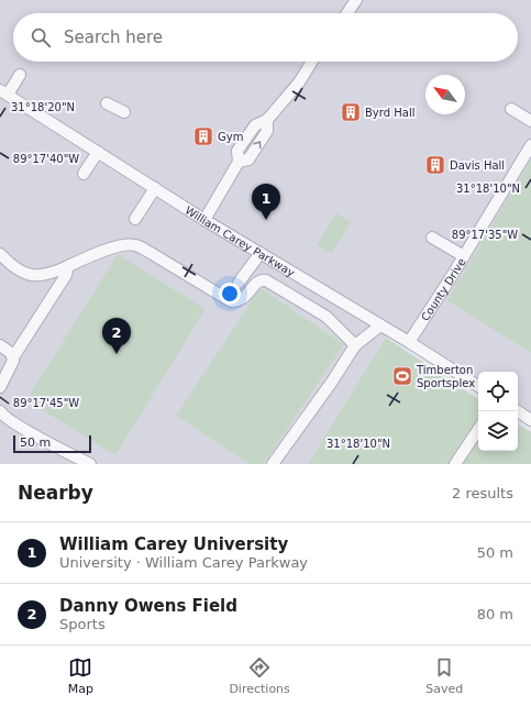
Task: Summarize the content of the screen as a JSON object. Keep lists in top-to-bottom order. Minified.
{"streets":{"street":["William Carey Parkway","County Drive"]},"crossings":[["William Carey Parkway","County Drive"]],"places":{"building":["Byrd Hall","Gym","Davis Hall"],"sports":["Timberton Sportsplex"]},"scale_bar":"50 m","north":"top left","page":{"search":"Search here","pins":["1","2"],"scale":"50 m","heading":["Nearby","2 results"],"list":[{"mark":"1","name":"William Carey University","note":"University · William Carey Parkway","value":"50 m"},{"mark":"2","name":"Danny Owens Field","note":"Sports","value":"80 m"}],"nav":["Map","Directions","Saved"]},"coordinates":["31°18'20\"N","89°17'40\"W","31°18'10\"N","89°17'35\"W","89°17'45\"W"]}
